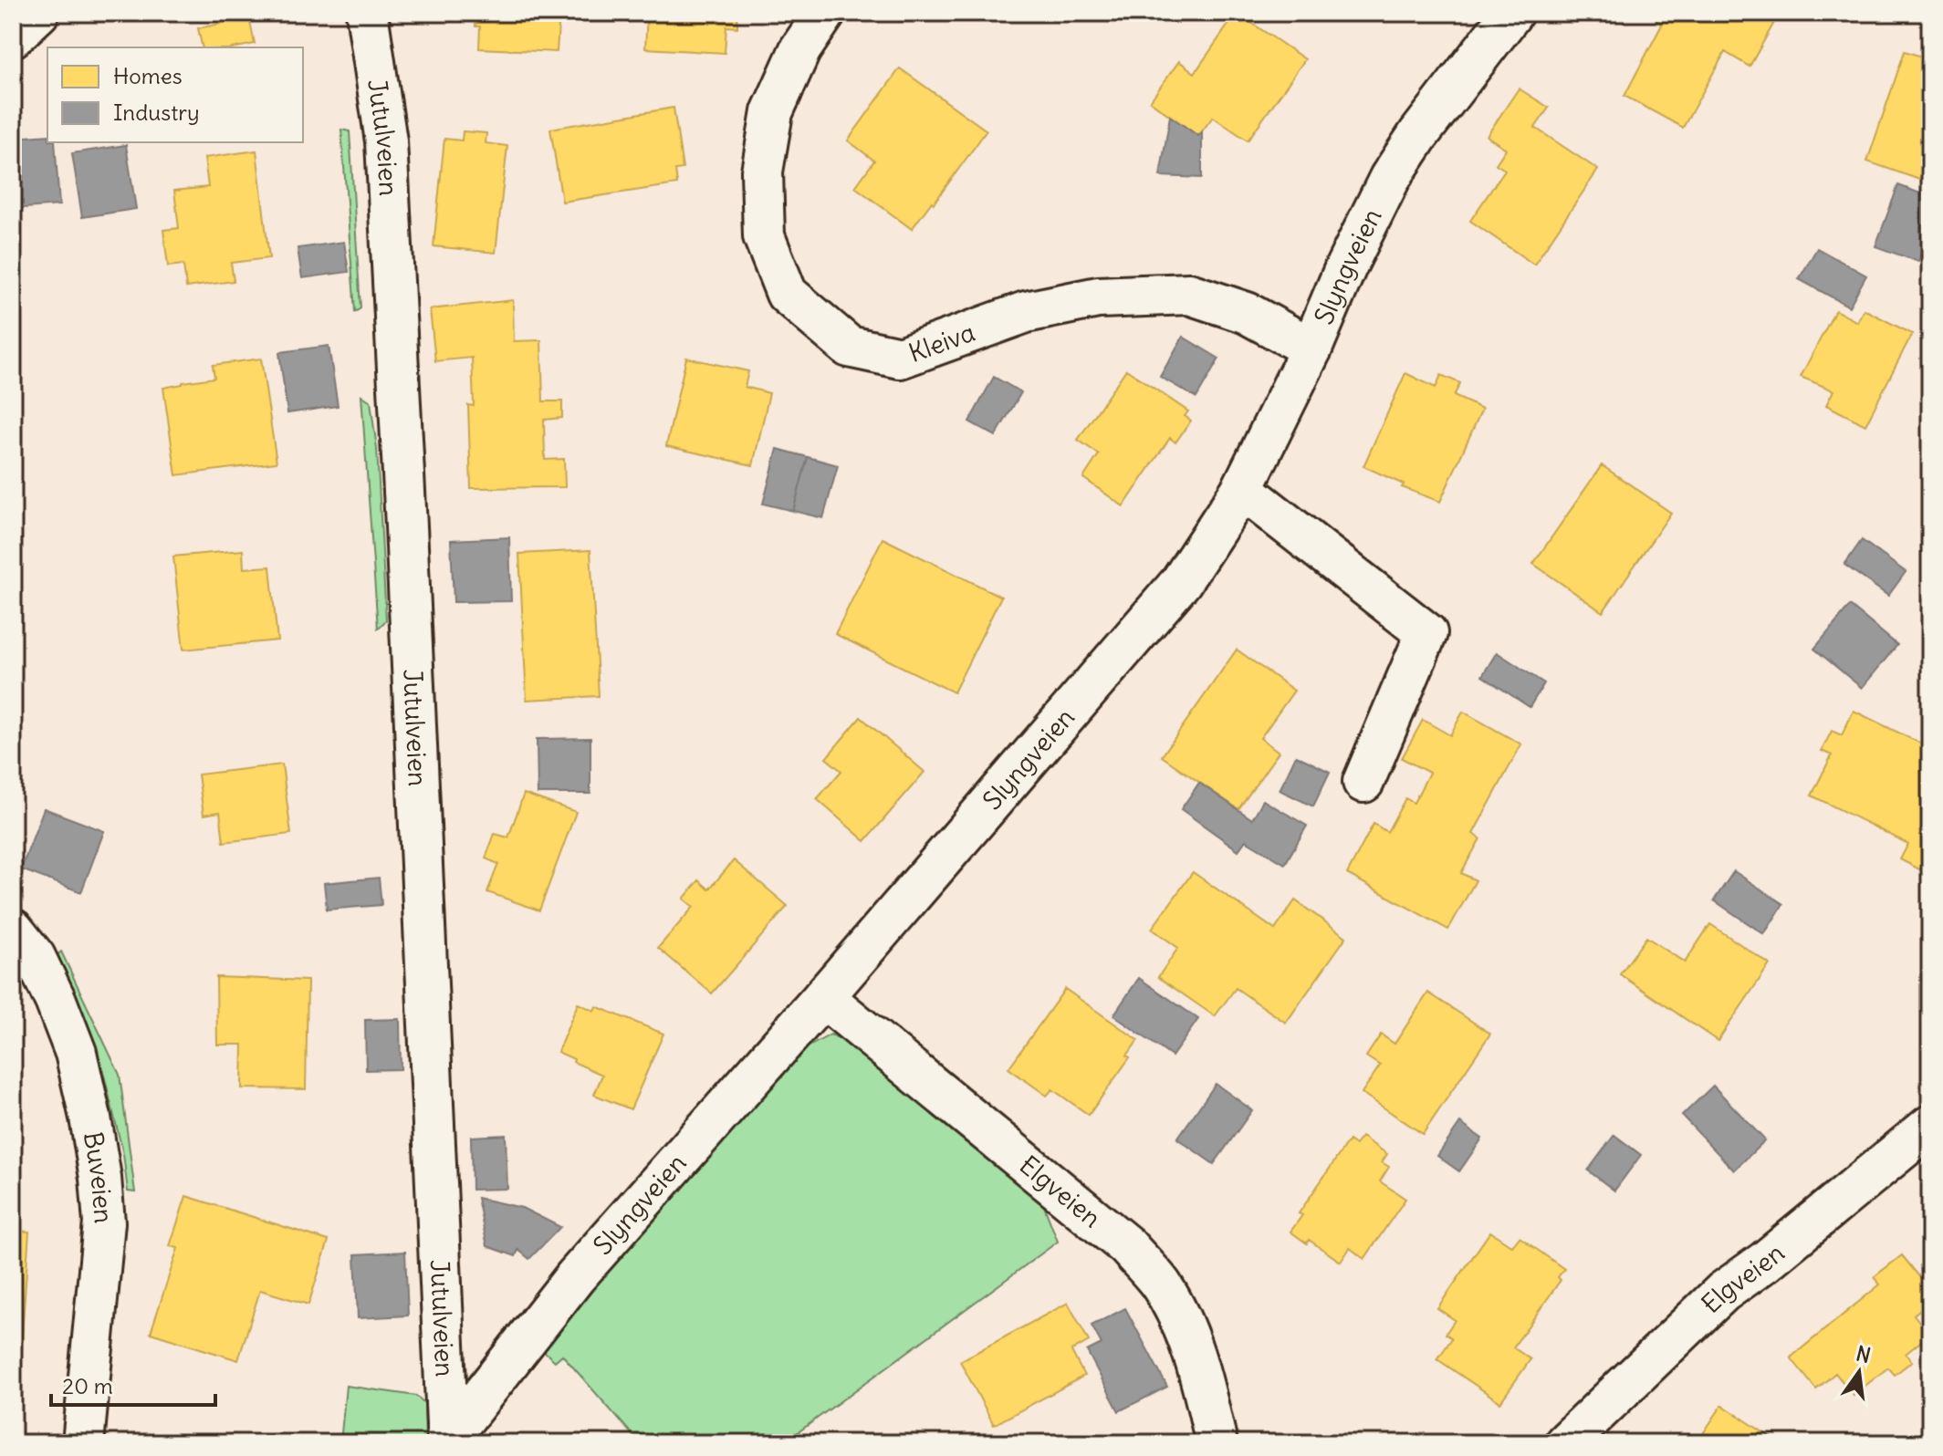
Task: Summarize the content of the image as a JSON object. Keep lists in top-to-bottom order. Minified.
{"streets":{"street":["Jutulveien","Slyngveien","Kleiva","Buveien","Elgveien"]},"crossings":[["Jutulveien","Slyngveien"],["Slyngveien","Kleiva"],["Slyngveien","Elgveien"]],"legend":["Homes","Industry"],"scale_bar":"20 m","north":"top"}
